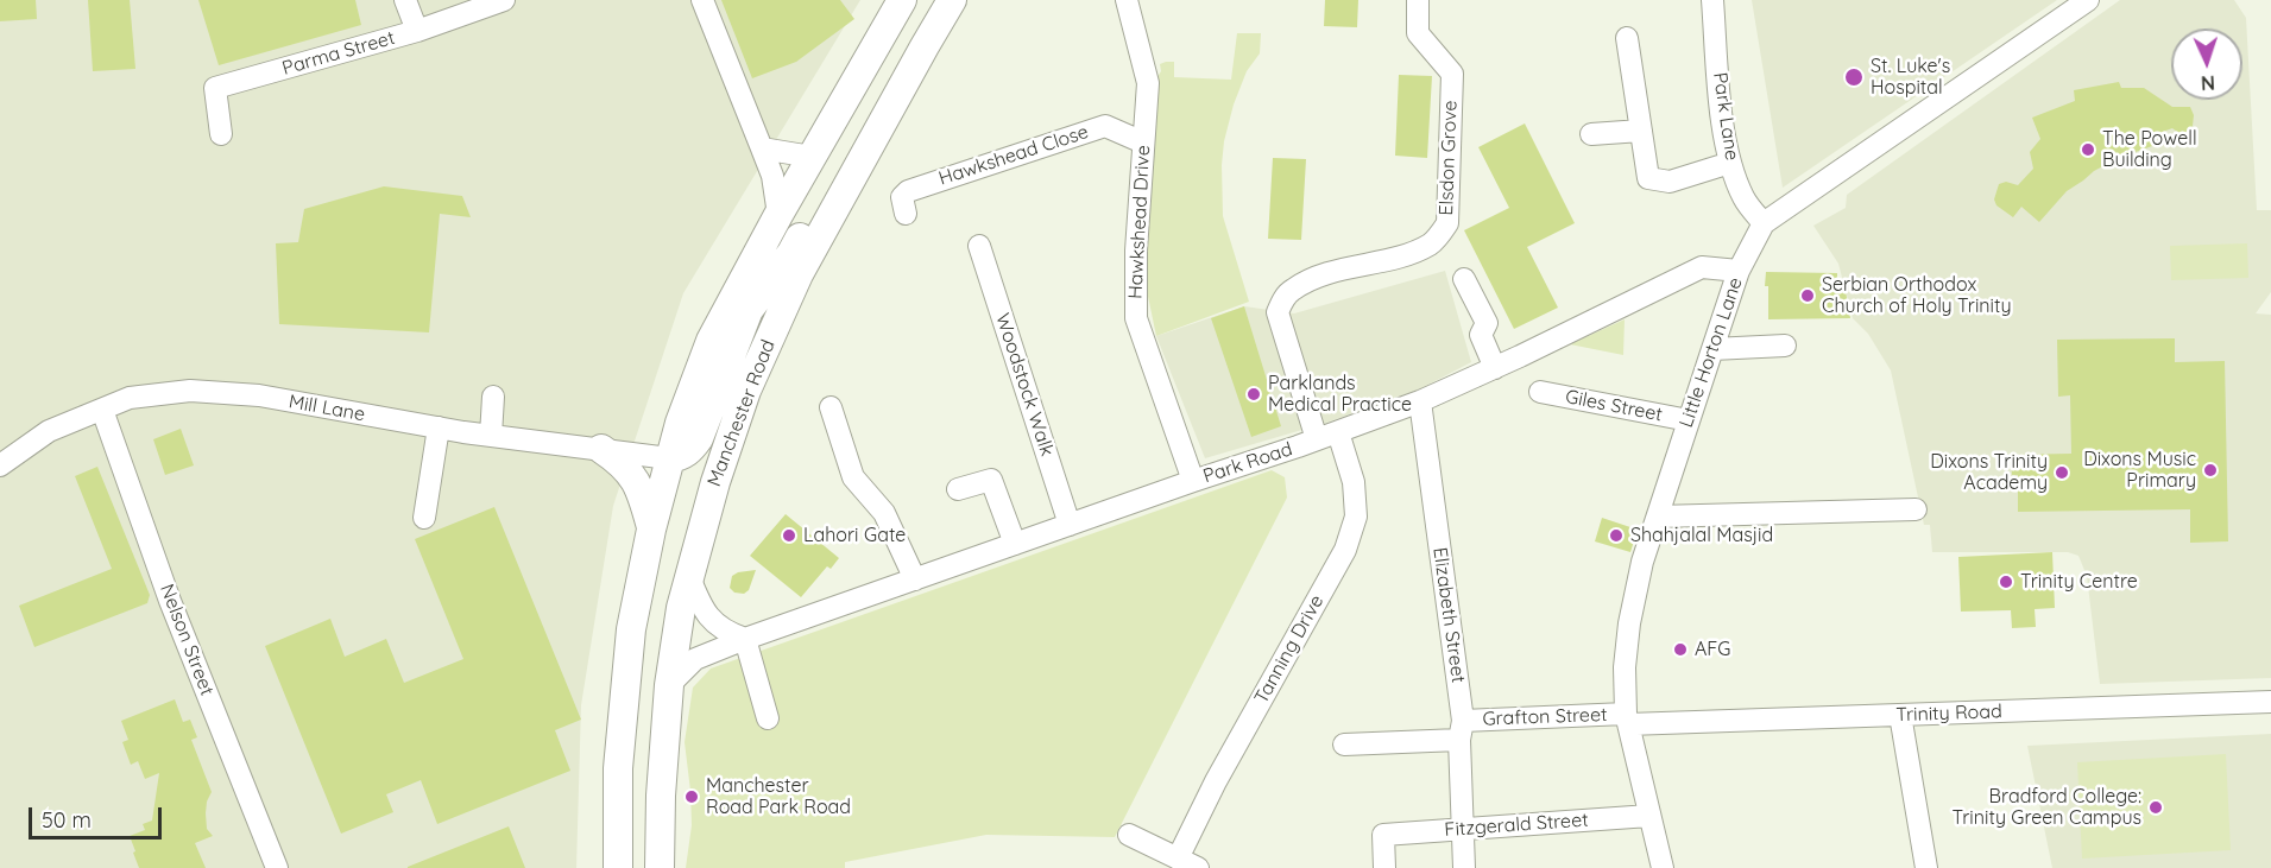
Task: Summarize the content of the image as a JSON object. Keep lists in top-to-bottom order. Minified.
{"streets":{"main road":["Manchester Road"],"street":["Parma Street","Park Lane","Hawkshead Close","Elsdon Grove","Hawkshead Drive","Little Horton Lane","Woodstock Walk","Giles Street","Mill Lane","Park Road","Elizabeth Street","Nelson Street","Tanning Drive","Trinity Road","Grafton Street","Fitzgerald Street"]},"crossings":[["Park Lane","Little Horton Lane"],["Hawkshead Close","Hawkshead Drive"],["Elsdon Grove","Park Road"],["Hawkshead Drive","Park Road"],["Little Horton Lane","Giles Street"],["Little Horton Lane","Park Road"],["Little Horton Lane","Trinity Road"],["Little Horton Lane","Grafton Street"],["Little Horton Lane","Fitzgerald Street"],["Woodstock Walk","Park Road"],["Mill Lane","Nelson Street"],["Manchester Road","Park Road"],["Park Road","Elizabeth Street"],["Park Road","Tanning Drive"],["Elizabeth Street","Grafton Street"],["Elizabeth Street","Fitzgerald Street"],["Trinity Road","Grafton Street"]],"places":["St. Luke's Hospital","The Powell Building","Serbian Orthodox Church of Holy Trinity","Parklands Medical Practice","Dixons Music Primary","Dixons Trinity Academy","Lahori Gate","Shahjalal Masjid","Trinity Centre","AFG","Manchester Road Park Road","Bradford College: Trinity Green Campus"],"scale_bar":"50 m","north":"bottom"}
